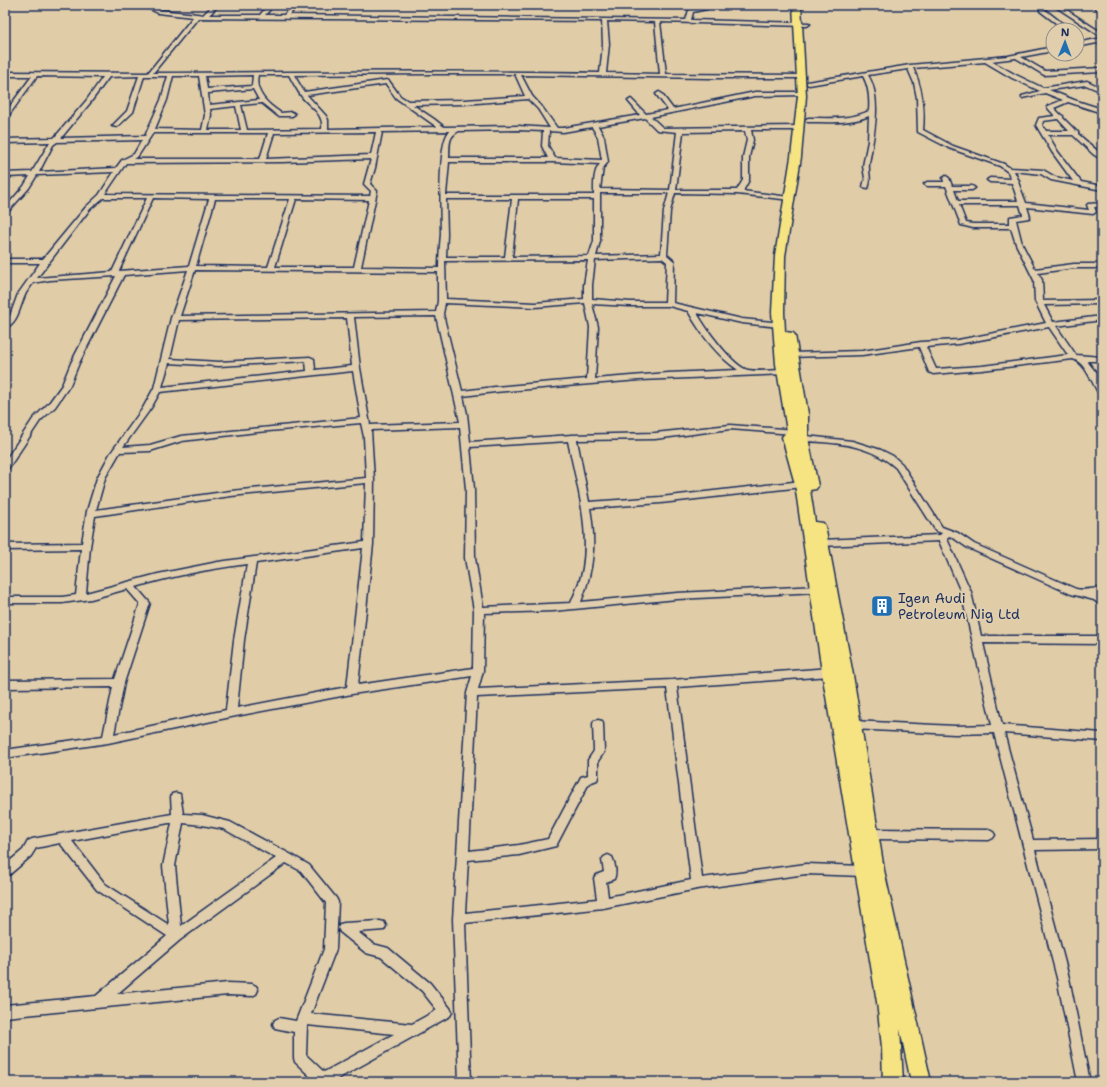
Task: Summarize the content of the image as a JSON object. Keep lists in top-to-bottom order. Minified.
{"places":{"building":["Igen Audi Petroleum Nig Ltd"]},"north":"top"}
